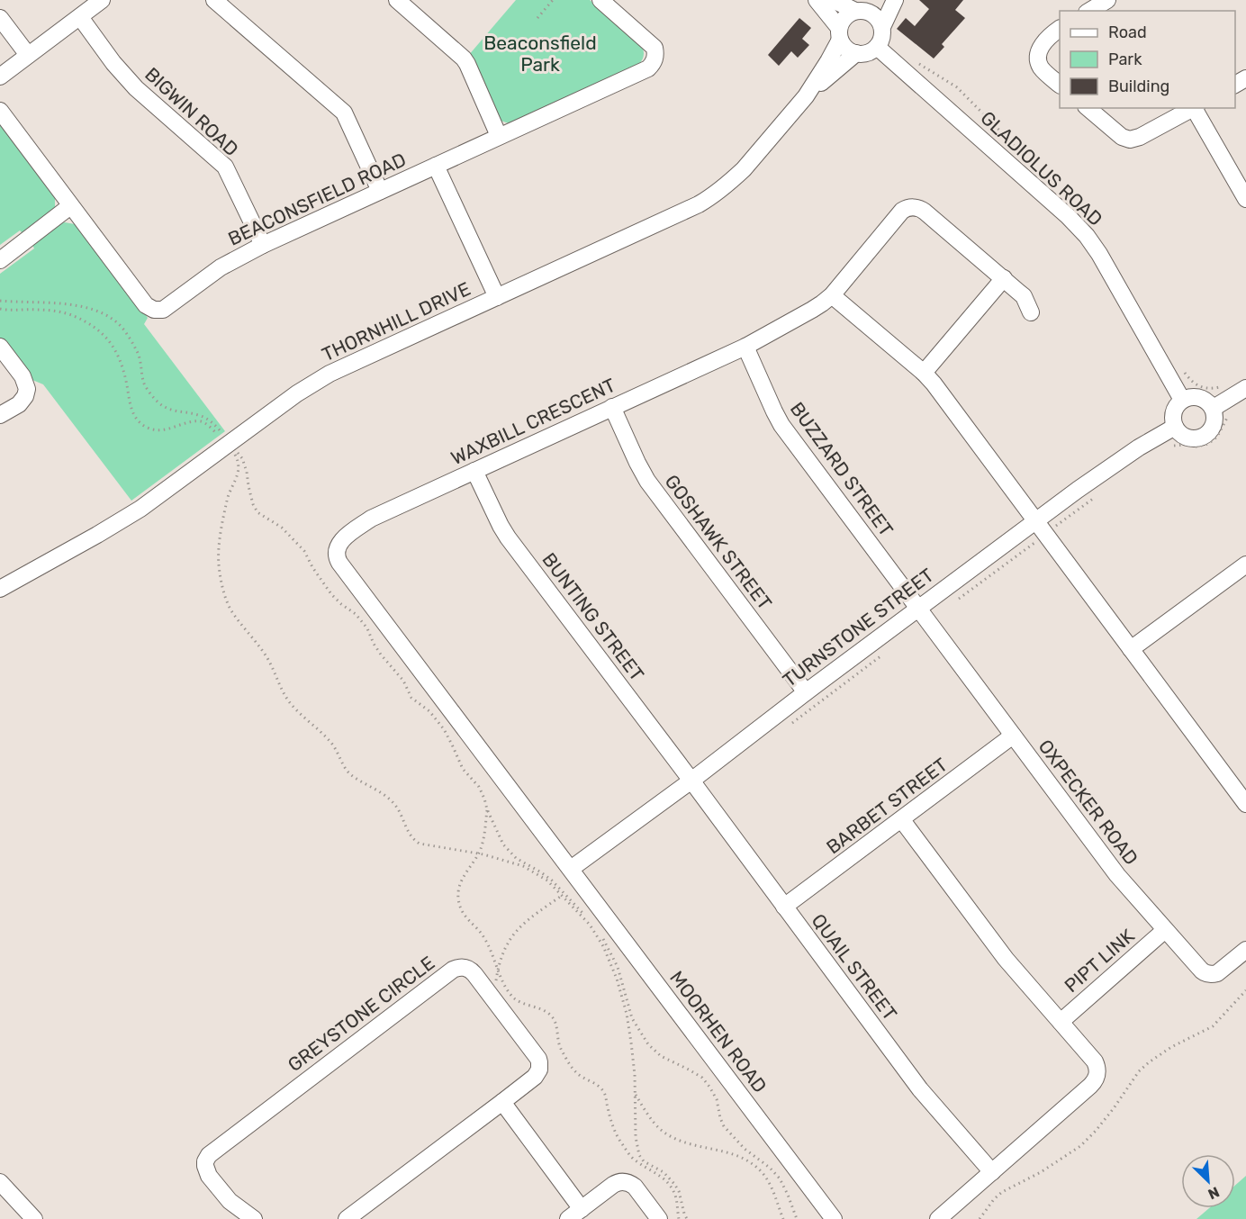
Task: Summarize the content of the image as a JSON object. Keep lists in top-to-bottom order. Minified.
{"streets":{"street":["BIGWIN ROAD","GLADIOLUS ROAD","BEACONSFIELD ROAD","THORNHILL DRIVE","WAXBILL CRESCENT","BUZZARD STREET","GOSHAWK STREET","BUNTING STREET","TURNSTONE STREET","OXPECKER ROAD","BARBET STREET","PIPT LINK","QUAIL STREET","GREYSTONE CIRCLE","MOORHEN ROAD"]},"crossings":[["BIGWIN ROAD","BEACONSFIELD ROAD"],["GLADIOLUS ROAD","THORNHILL DRIVE"],["GLADIOLUS ROAD","TURNSTONE STREET"],["WAXBILL CRESCENT","BUZZARD STREET"],["WAXBILL CRESCENT","GOSHAWK STREET"],["WAXBILL CRESCENT","BUNTING STREET"],["WAXBILL CRESCENT","TURNSTONE STREET"],["WAXBILL CRESCENT","MOORHEN ROAD"],["BUZZARD STREET","TURNSTONE STREET"],["BUZZARD STREET","OXPECKER ROAD"],["GOSHAWK STREET","TURNSTONE STREET"],["BUNTING STREET","TURNSTONE STREET"],["BUNTING STREET","QUAIL STREET"],["TURNSTONE STREET","OXPECKER ROAD"],["TURNSTONE STREET","QUAIL STREET"],["TURNSTONE STREET","MOORHEN ROAD"],["OXPECKER ROAD","BARBET STREET"],["OXPECKER ROAD","PIPT LINK"],["BARBET STREET","QUAIL STREET"]],"parks":["Beaconsfield Park"],"legend":["Road","Park","Building"],"north":"bottom right"}
